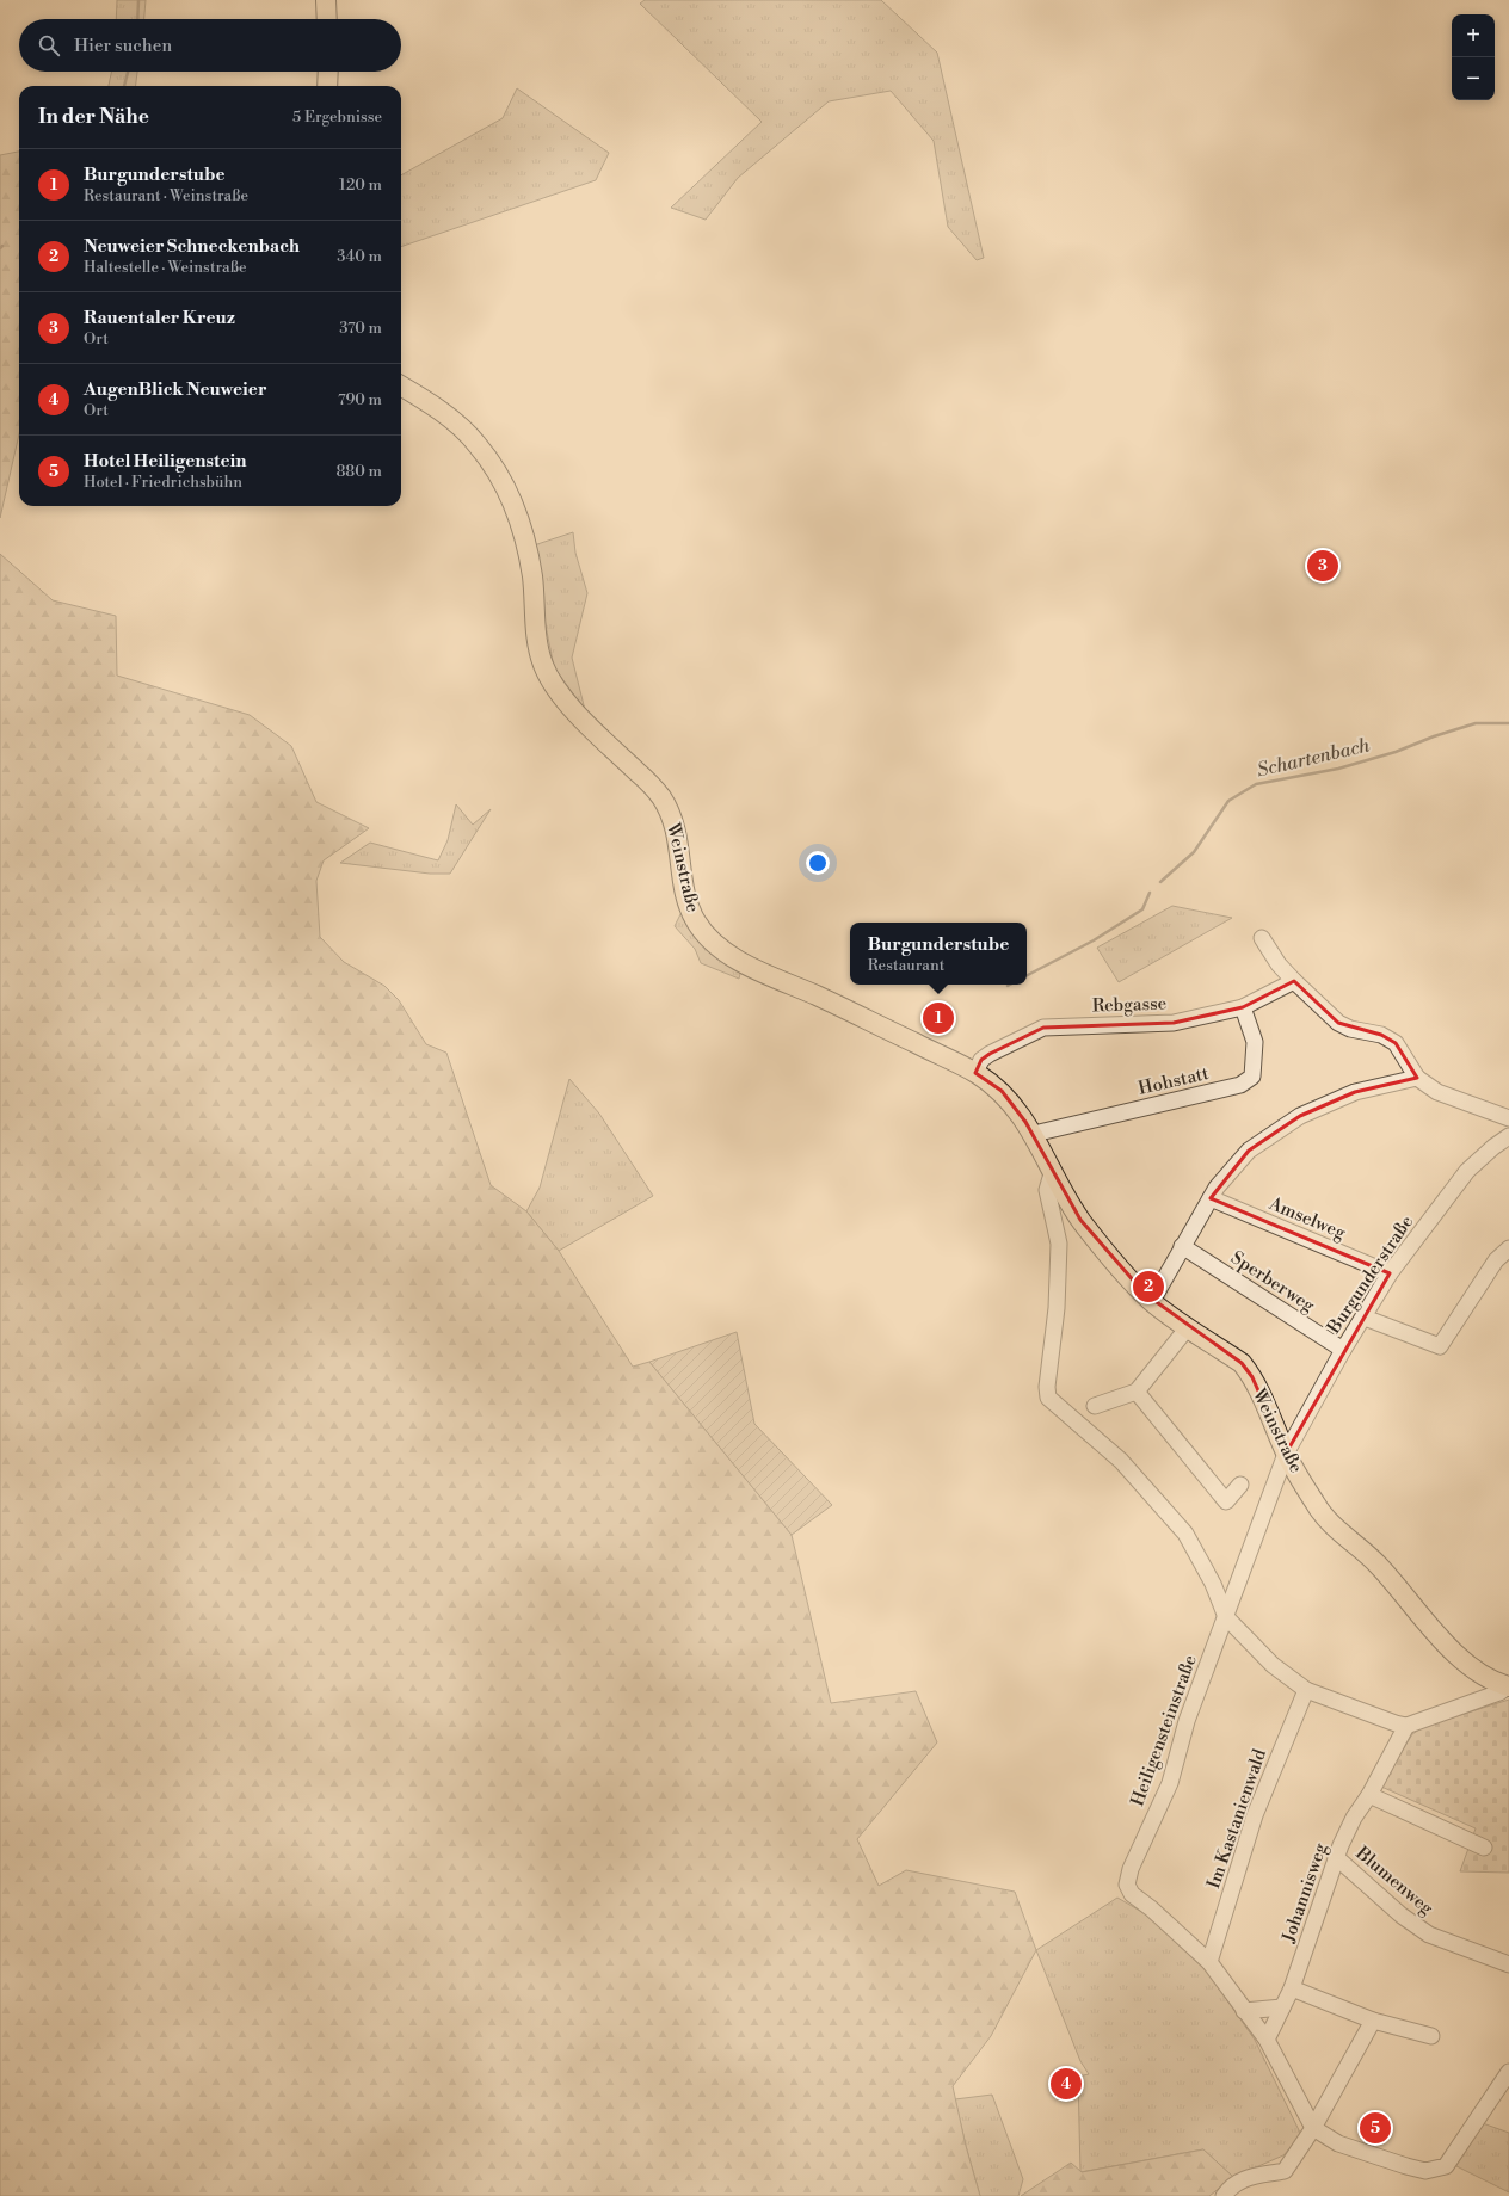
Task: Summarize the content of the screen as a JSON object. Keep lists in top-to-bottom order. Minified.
{"streets":{"main road":["Weinstraße"],"street":["Rebgasse","Hohstatt","Amselweg","Burgunderstraße","Sperberweg","Heiligensteinstraße","Im Kastanienwald","Blumenweg","Johannisweg"]},"crossings":[["Weinstraße","Rebgasse"],["Weinstraße","Hohstatt"],["Weinstraße","Burgunderstraße"],["Weinstraße","Heiligensteinstraße"],["Rebgasse","Hohstatt"],["Amselweg","Burgunderstraße"],["Burgunderstraße","Sperberweg"],["Burgunderstraße","Heiligensteinstraße"],["Heiligensteinstraße","Im Kastanienwald"],["Heiligensteinstraße","Johannisweg"],["Blumenweg","Johannisweg"]],"water":["Schartenbach"],"page":{"map_buttons":["+","−"],"search":"Hier suchen","heading":["In der Nähe","5 Ergebnisse"],"list":[{"mark":"1","name":"Burgunderstube","note":"Restaurant · Weinstraße","value":"120 m"},{"mark":"2","name":"Neuweier Schneckenbach","note":"Haltestelle · Weinstraße","value":"340 m"},{"mark":"3","name":"Rauentaler Kreuz","note":"Ort","value":"370 m"},{"mark":"4","name":"AugenBlick Neuweier","note":"Ort","value":"790 m"},{"mark":"5","name":"Hotel Heiligenstein","note":"Hotel · Friedrichsbühn","value":"880 m"}],"pins":["3","1","2","4","5"],"popup":["Burgunderstube","Restaurant"]}}
